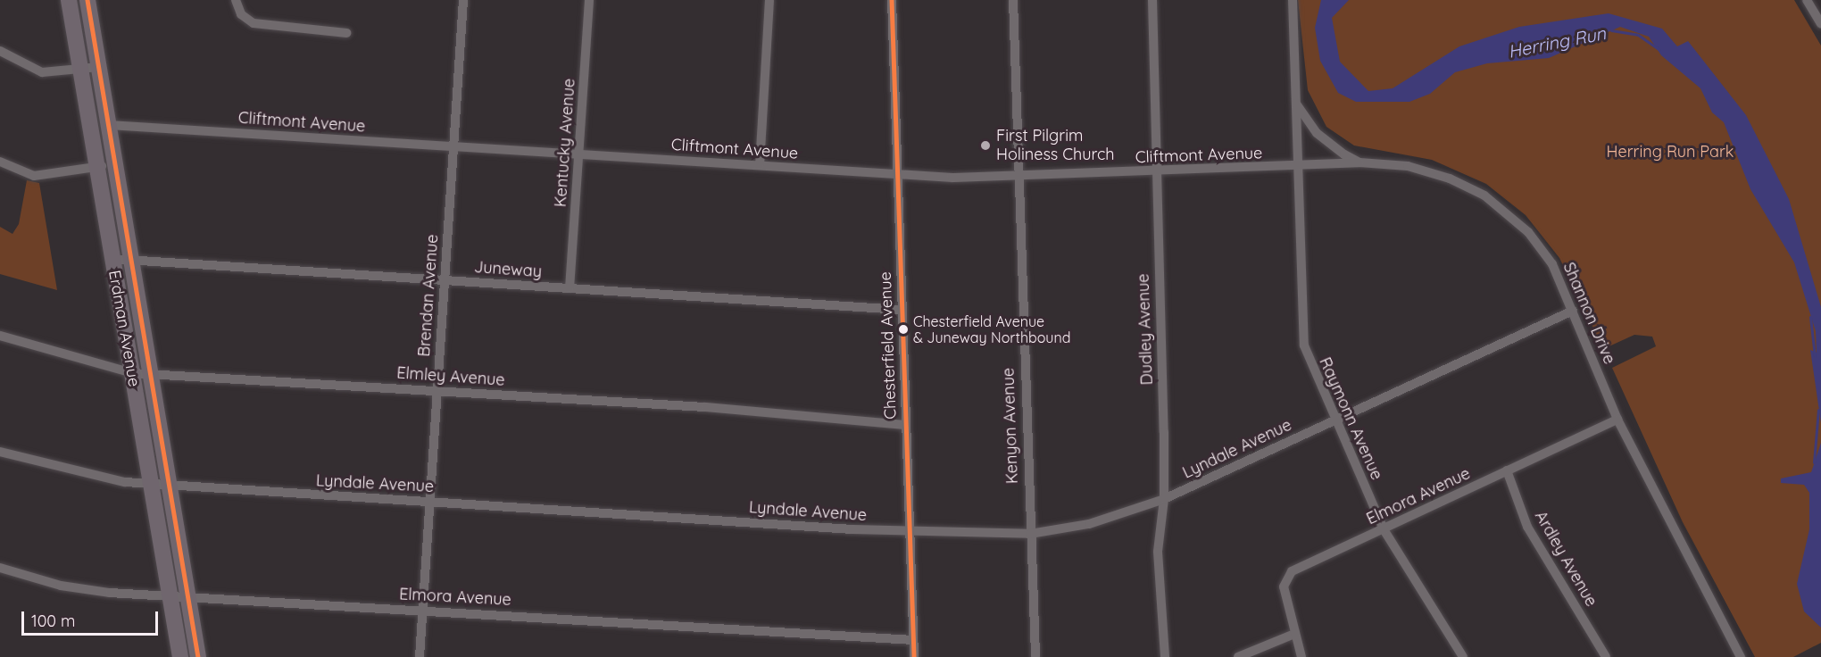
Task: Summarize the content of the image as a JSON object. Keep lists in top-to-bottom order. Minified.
{"streets":{"main road":["Erdman Avenue"],"street":["Cliftmont Avenue","Kentucky Avenue","Juneway","Brendan Avenue","Shannon Drive","Dudley Avenue","Chesterfield Avenue","Elmley Avenue","Raymonn Avenue","Kenyon Avenue","Lyndale Avenue","Elmora Avenue","Ardley Avenue"]},"crossings":[["Cliftmont Avenue","Kentucky Avenue"],["Cliftmont Avenue","Brendan Avenue"],["Cliftmont Avenue","Shannon Drive"],["Cliftmont Avenue","Erdman Avenue"],["Cliftmont Avenue","Dudley Avenue"],["Cliftmont Avenue","Chesterfield Avenue"],["Cliftmont Avenue","Raymonn Avenue"],["Cliftmont Avenue","Kenyon Avenue"],["Kentucky Avenue","Juneway"],["Juneway","Brendan Avenue"],["Juneway","Erdman Avenue"],["Juneway","Chesterfield Avenue"],["Brendan Avenue","Elmley Avenue"],["Brendan Avenue","Lyndale Avenue"],["Brendan Avenue","Elmora Avenue"],["Shannon Drive","Lyndale Avenue"],["Shannon Drive","Elmora Avenue"],["Erdman Avenue","Elmley Avenue"],["Erdman Avenue","Lyndale Avenue"],["Erdman Avenue","Elmora Avenue"],["Dudley Avenue","Lyndale Avenue"],["Chesterfield Avenue","Elmley Avenue"],["Chesterfield Avenue","Lyndale Avenue"],["Chesterfield Avenue","Elmora Avenue"],["Raymonn Avenue","Lyndale Avenue"],["Raymonn Avenue","Elmora Avenue"],["Kenyon Avenue","Lyndale Avenue"],["Elmora Avenue","Ardley Avenue"]],"water":["Herring Run"],"parks":["Herring Run Park"],"places":["First Pilgrim Holiness Church","Chesterfield Avenue & Juneway Northbound"],"scale_bar":"100 m"}
